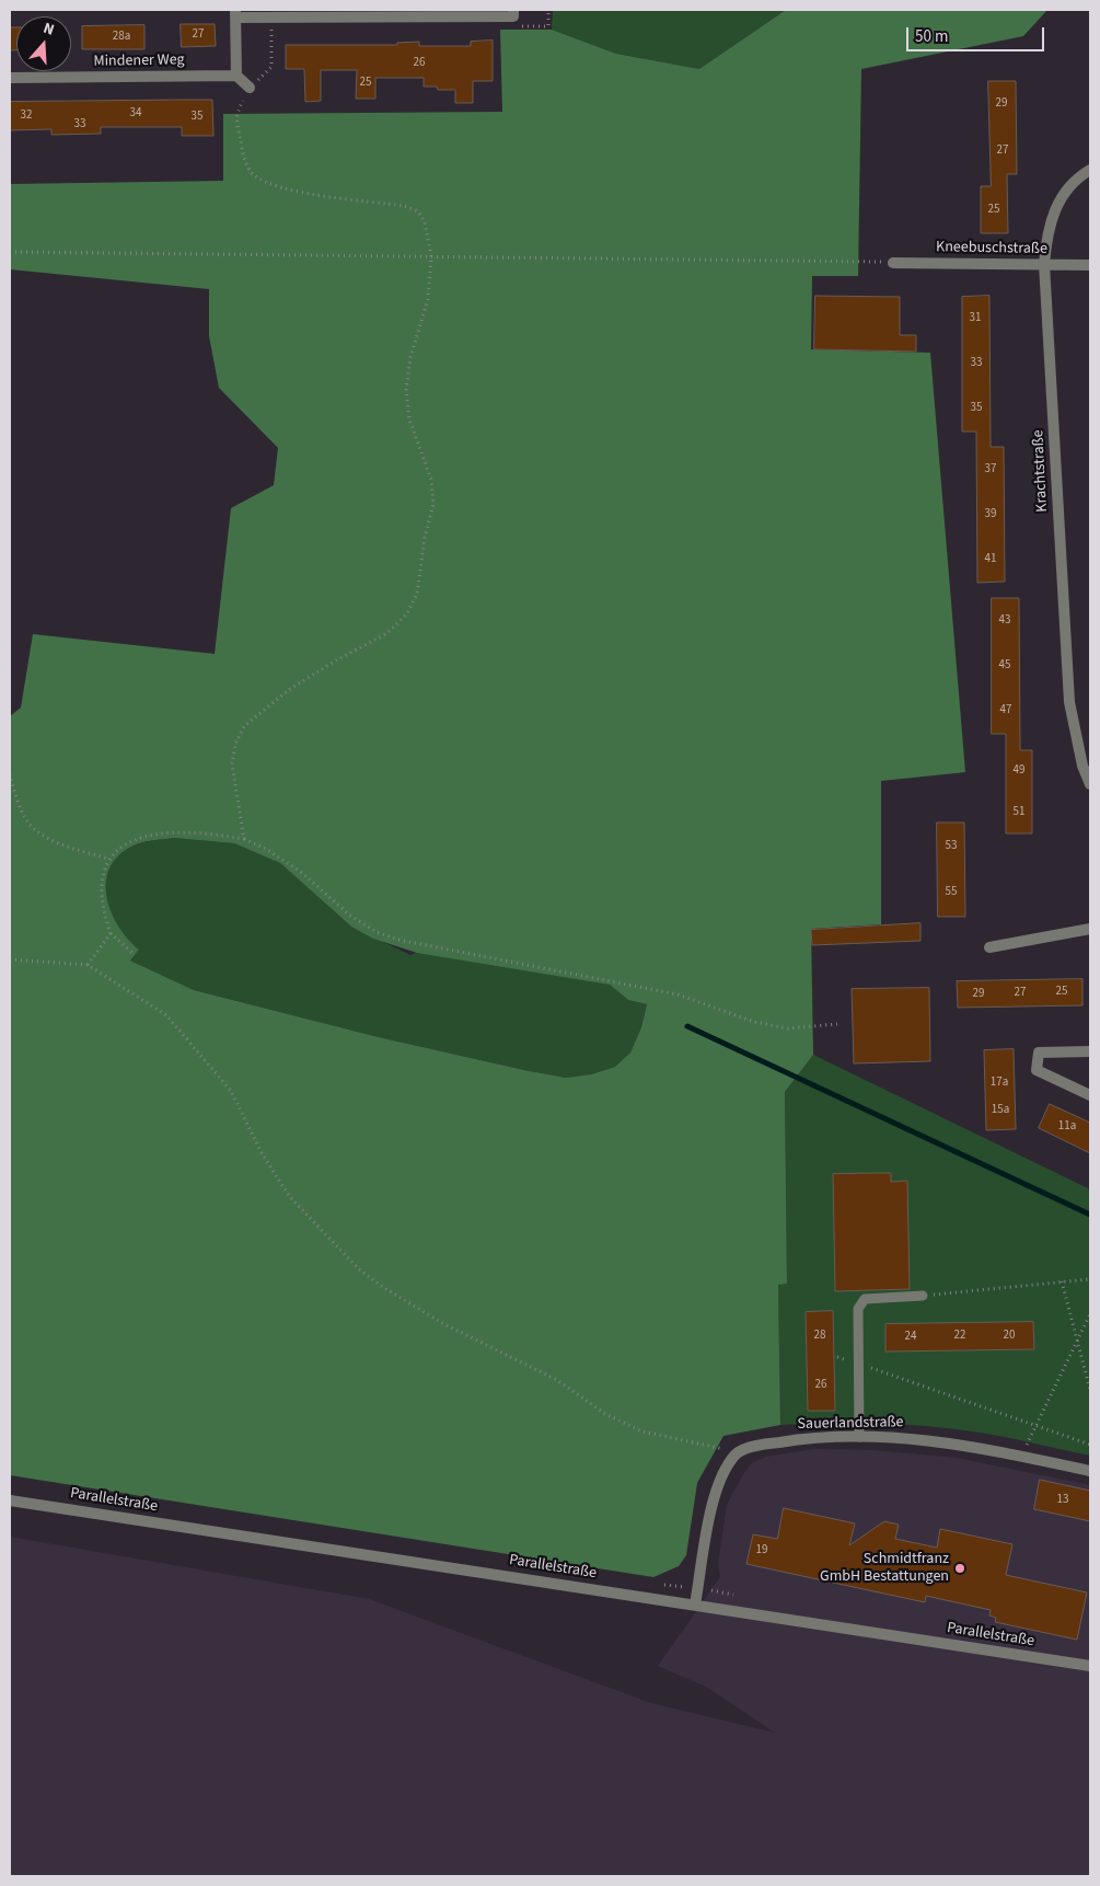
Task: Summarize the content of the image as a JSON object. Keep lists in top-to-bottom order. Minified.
{"streets":{"street":["Mindener Weg","Kneebuschstraße","Krachtstraße","Sauerlandstraße","Parallelstraße"]},"crossings":[["Kneebuschstraße","Krachtstraße"]],"places":["Schmidtfranz GmbH Bestattungen"],"house_numbers":["27","28a","26","25","29","34","32","35","33","27","25","31","33","35","37","39","41","43","45","47","49","51","53","55","25","27","29","17a","15a","11a","28","22","20","24","26","13","19"],"scale_bar":"50 m","north":"top"}
